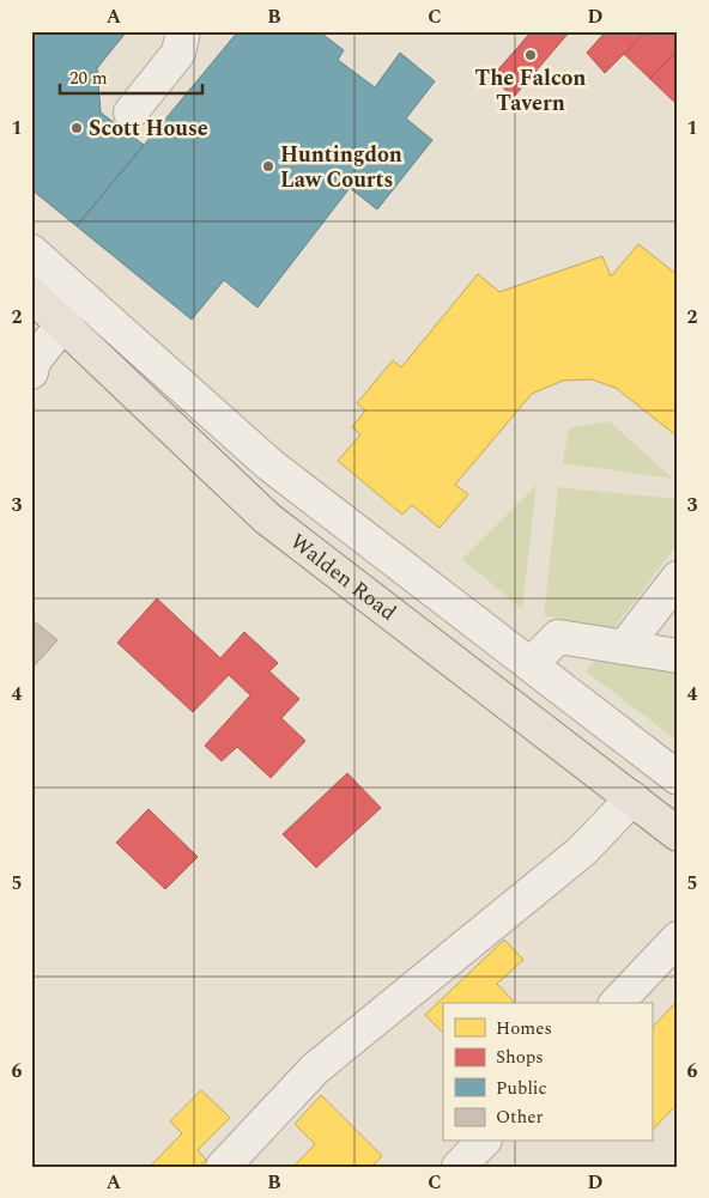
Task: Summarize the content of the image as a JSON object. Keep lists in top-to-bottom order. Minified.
{"streets":{"main road":["Walden Road"]},"places":["The Falcon Tavern","Scott House","Huntingdon Law Courts"],"legend":["Homes","Shops","Public","Other"],"scale_bar":"20 m","grid":{"columns":["A","B","C","D"],"rows":["1","2","3","4","5","6"]}}
